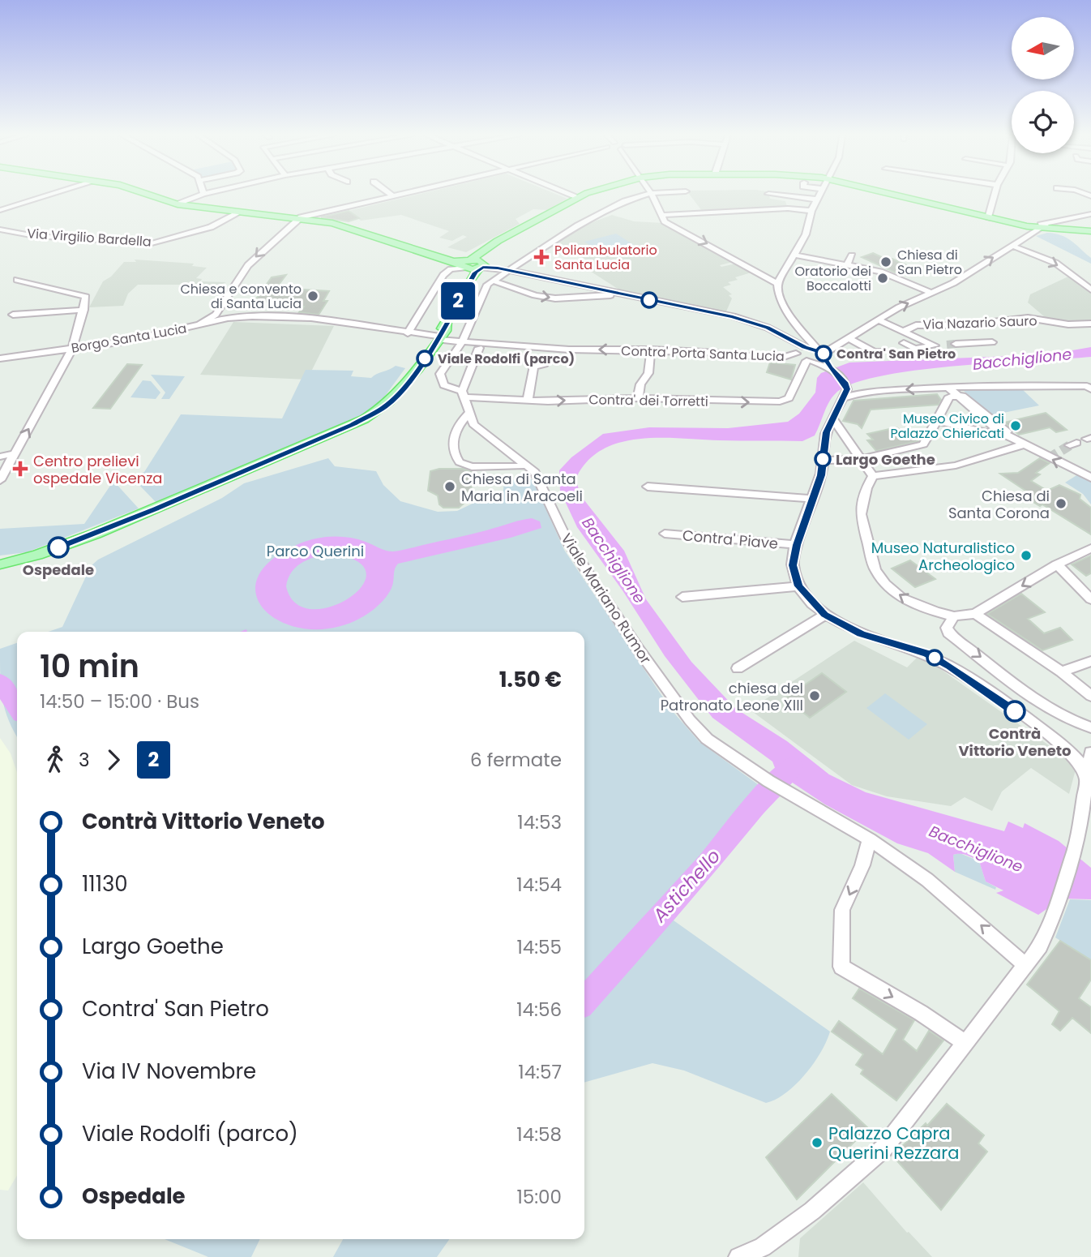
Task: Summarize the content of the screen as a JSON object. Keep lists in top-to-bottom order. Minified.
{"streets":{"street":["Via Virgilio Bardella","Via Nazario Sauro","Borgo Santa Lucia","Contra' Porta Santa Lucia","Contra' dei Torretti","Contra' Piave","Viale Mariano Rumor"]},"crossings":[["Borgo Santa Lucia","Contra' Porta Santa Lucia"]],"water":["Bacchiglione","Astichello"],"parks":["Parco Querini"],"places":{"health":["Poliambulatorio Santa Lucia","Centro prelievi ospedale Vicenza"],"other":["Chiesa di San Pietro","Oratorio dei Boccalotti","Chiesa e convento di Santa Lucia","Contra' San Pietro","Viale Rodolfi (parco)","Museo Civico di Palazzo Chiericati","Largo Goethe","Chiesa di Santa Maria in Aracoeli","Chiesa di Santa Corona","Ospedale","Museo Naturalistico Archeologico","chiesa del Patronato Leone XIII","Contrà Vittorio Veneto","Palazzo Capra Querini Rezzara"]},"lines":["bus line 2"],"north":"left","page":{"on_map":"2","heading":["10 min","14:50 – 15:00 · Bus","1.50 €"],"legs":["3","2","6 fermate"],"list":[{"name":"Contrà Vittorio Veneto","value":"14:53"},{"name":"11130","value":"14:54"},{"name":"Largo Goethe","value":"14:55"},{"name":"Contra' San Pietro","value":"14:56"},{"name":"Via IV Novembre","value":"14:57"},{"name":"Viale Rodolfi (parco)","value":"14:58"},{"name":"Ospedale","value":"15:00"}]}}
